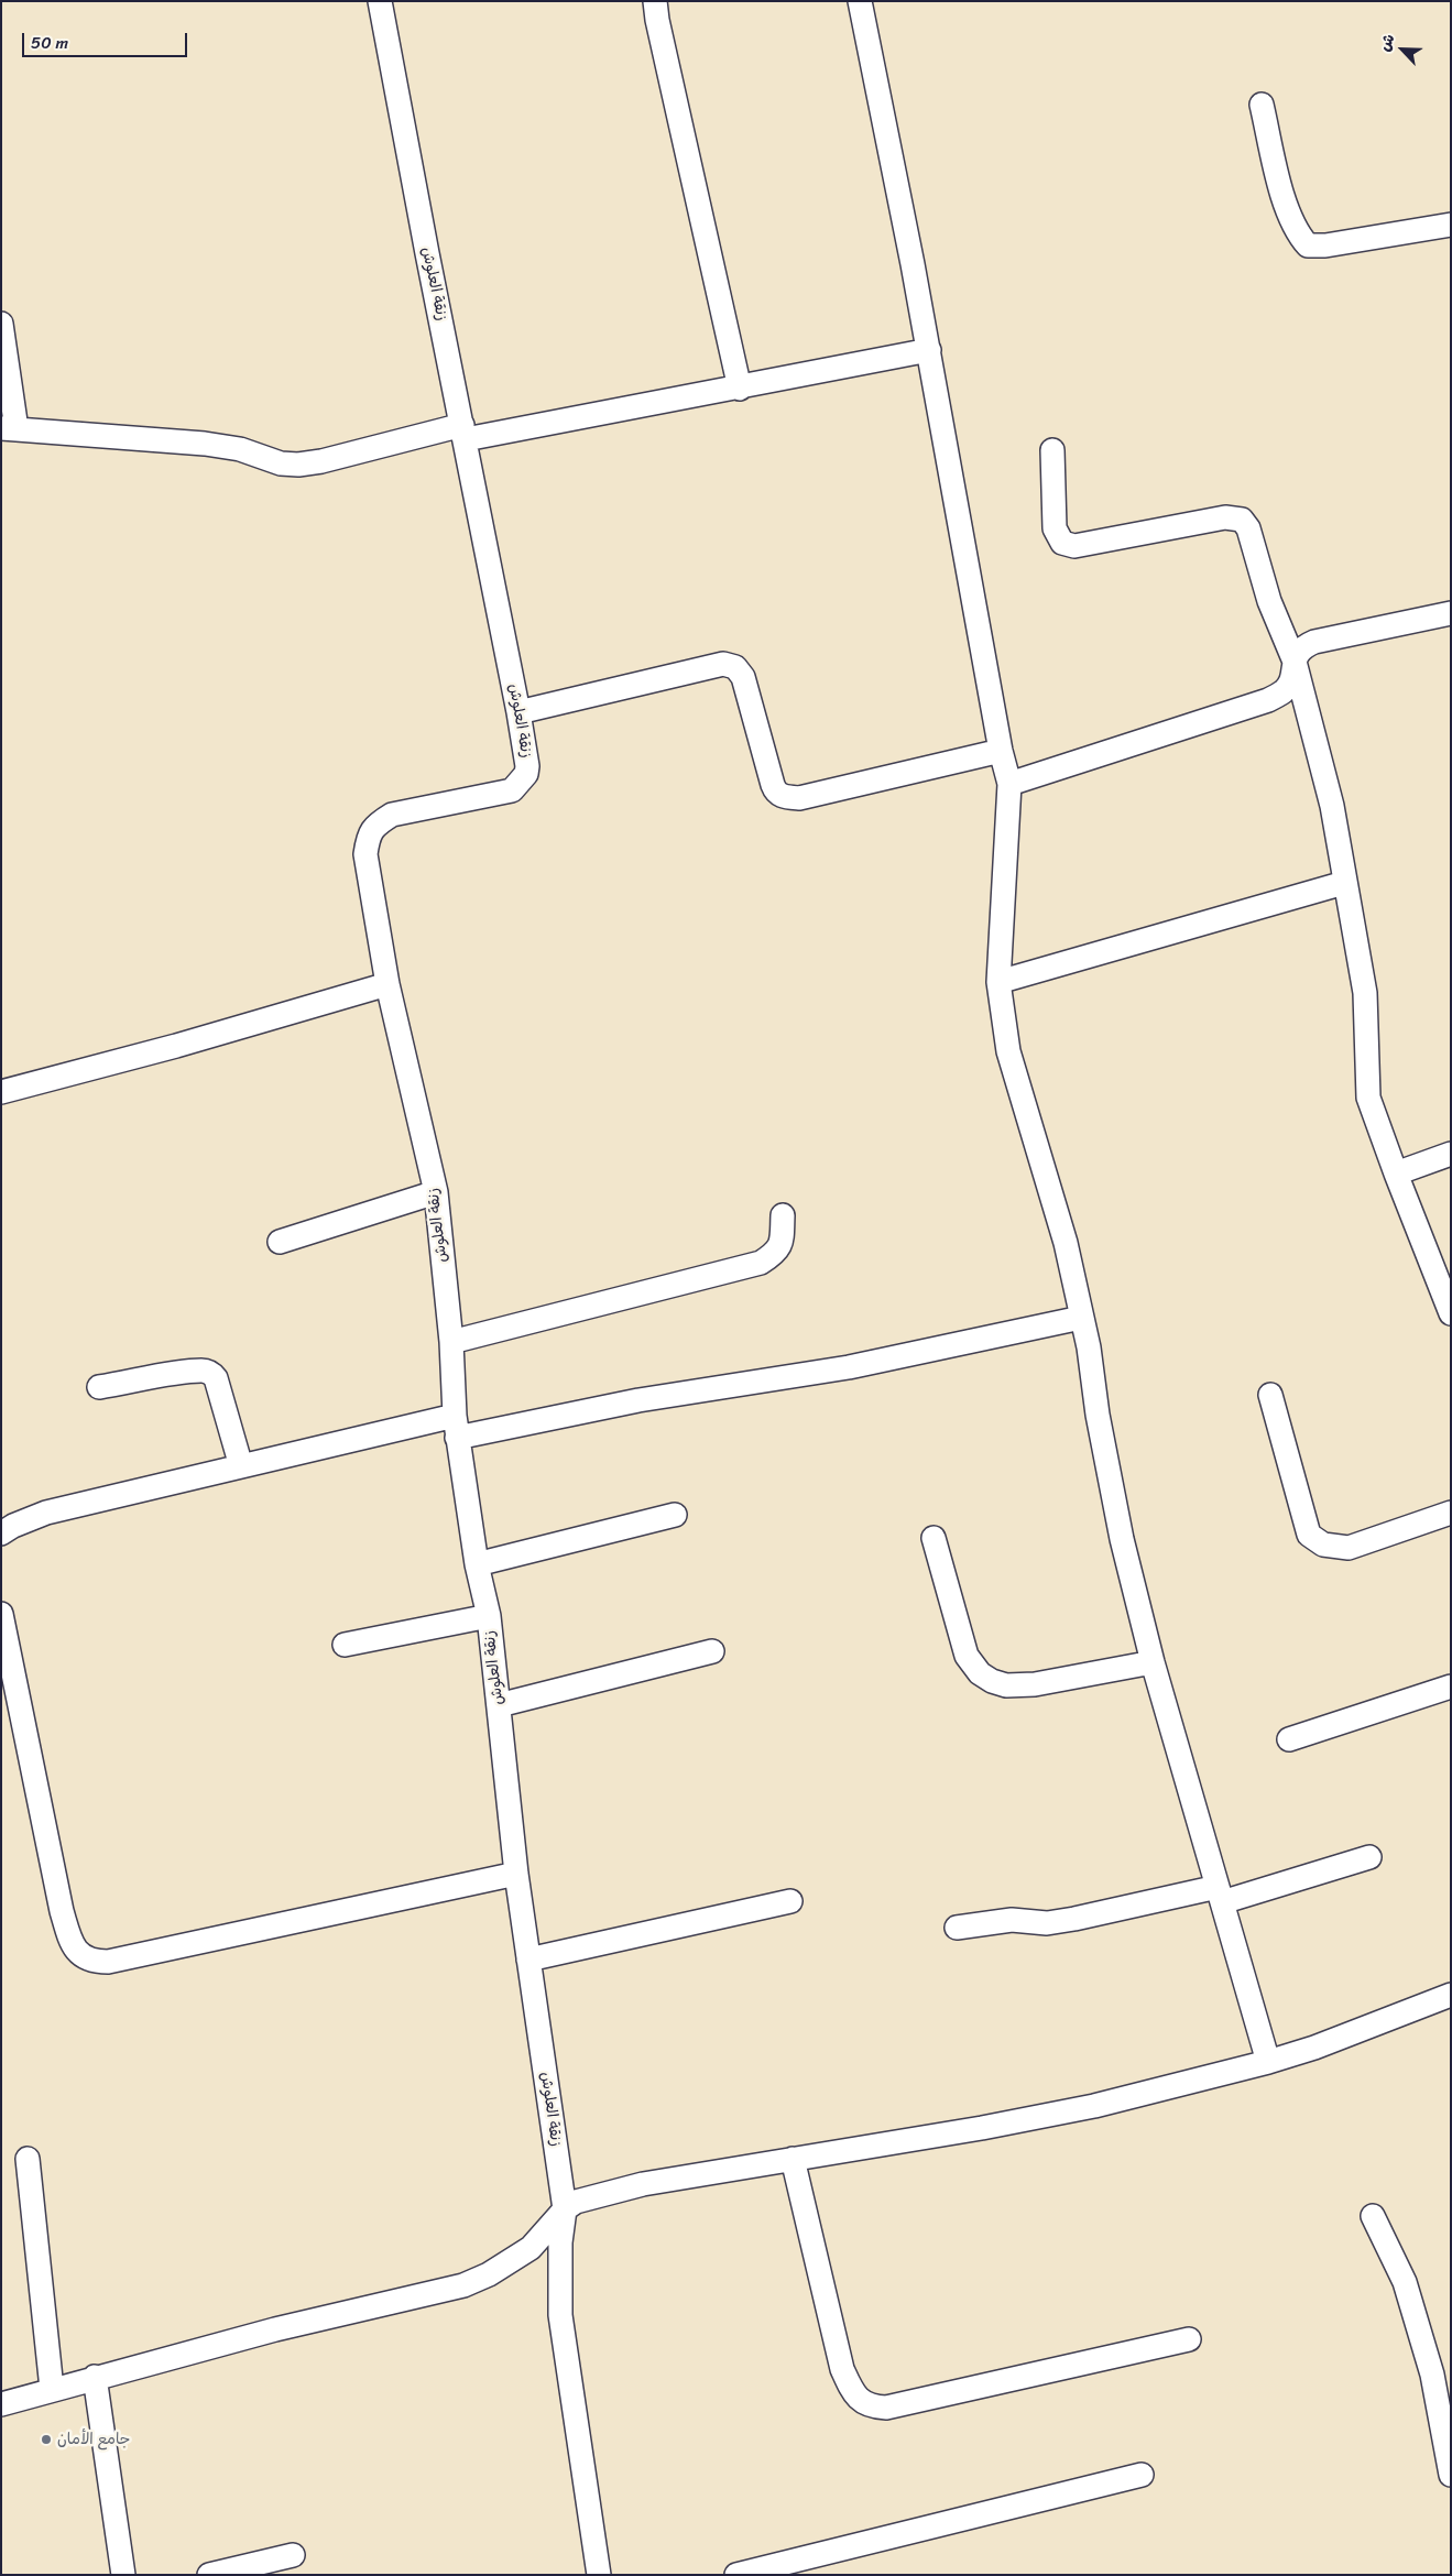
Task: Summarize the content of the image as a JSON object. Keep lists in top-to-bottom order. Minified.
{"streets":{"street":["زنقة العلوش"]},"places":["جامع الأمان"],"scale_bar":"50 m","north":"top left"}
